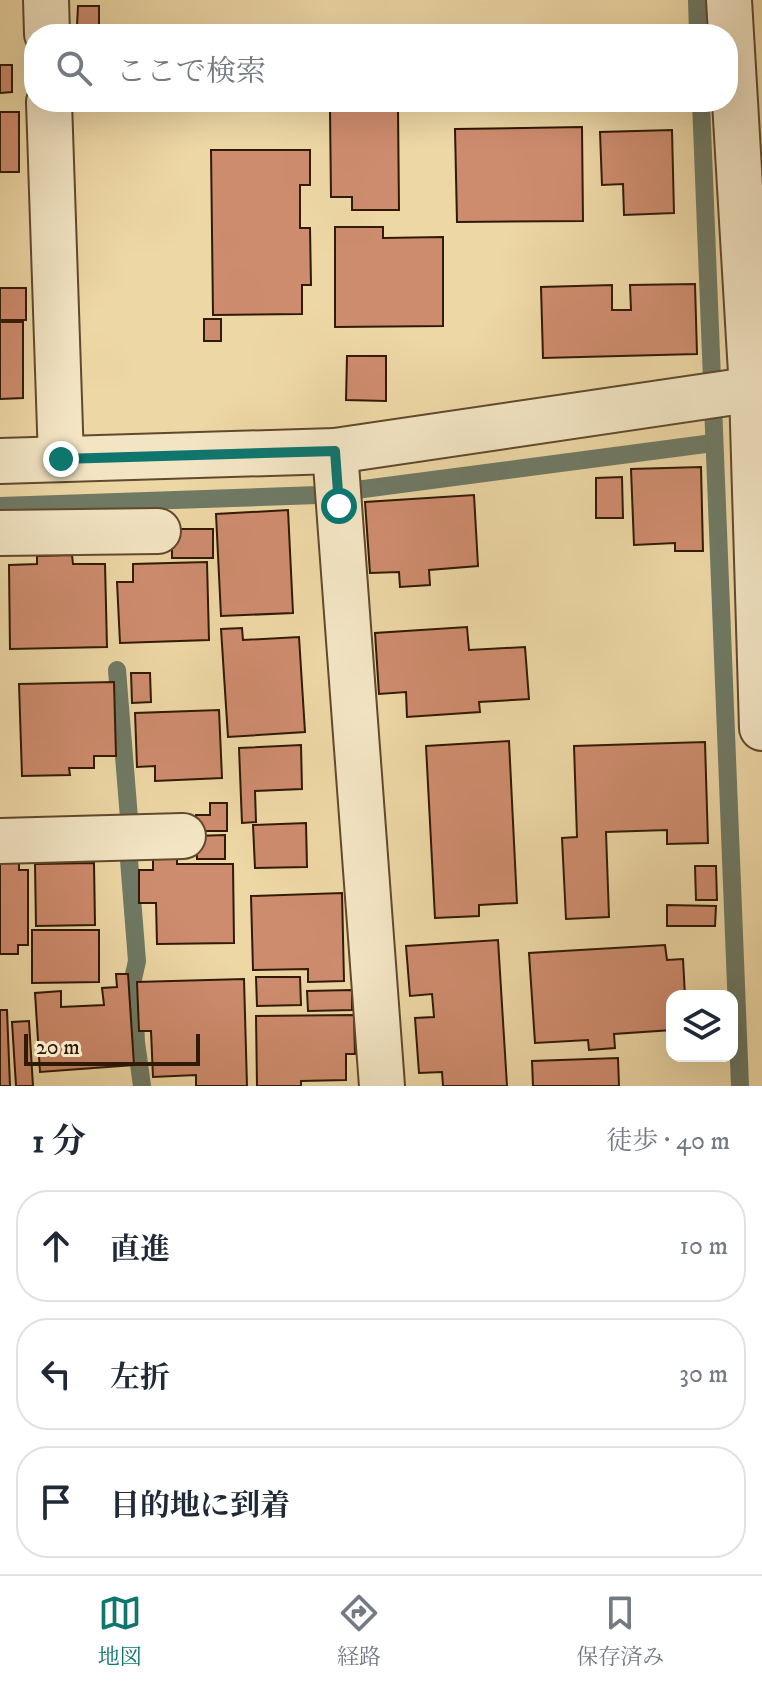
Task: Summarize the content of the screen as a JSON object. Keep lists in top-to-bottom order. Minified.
{"scale_bar":"20 m","page":{"search":"ここで検索","scale":"20 m","heading":["1 分","徒歩 · 40 m"],"list":[["直進","10 m"],["左折","30 m"],"目的地に到着"],"nav":["地図","経路","保存済み"]}}
